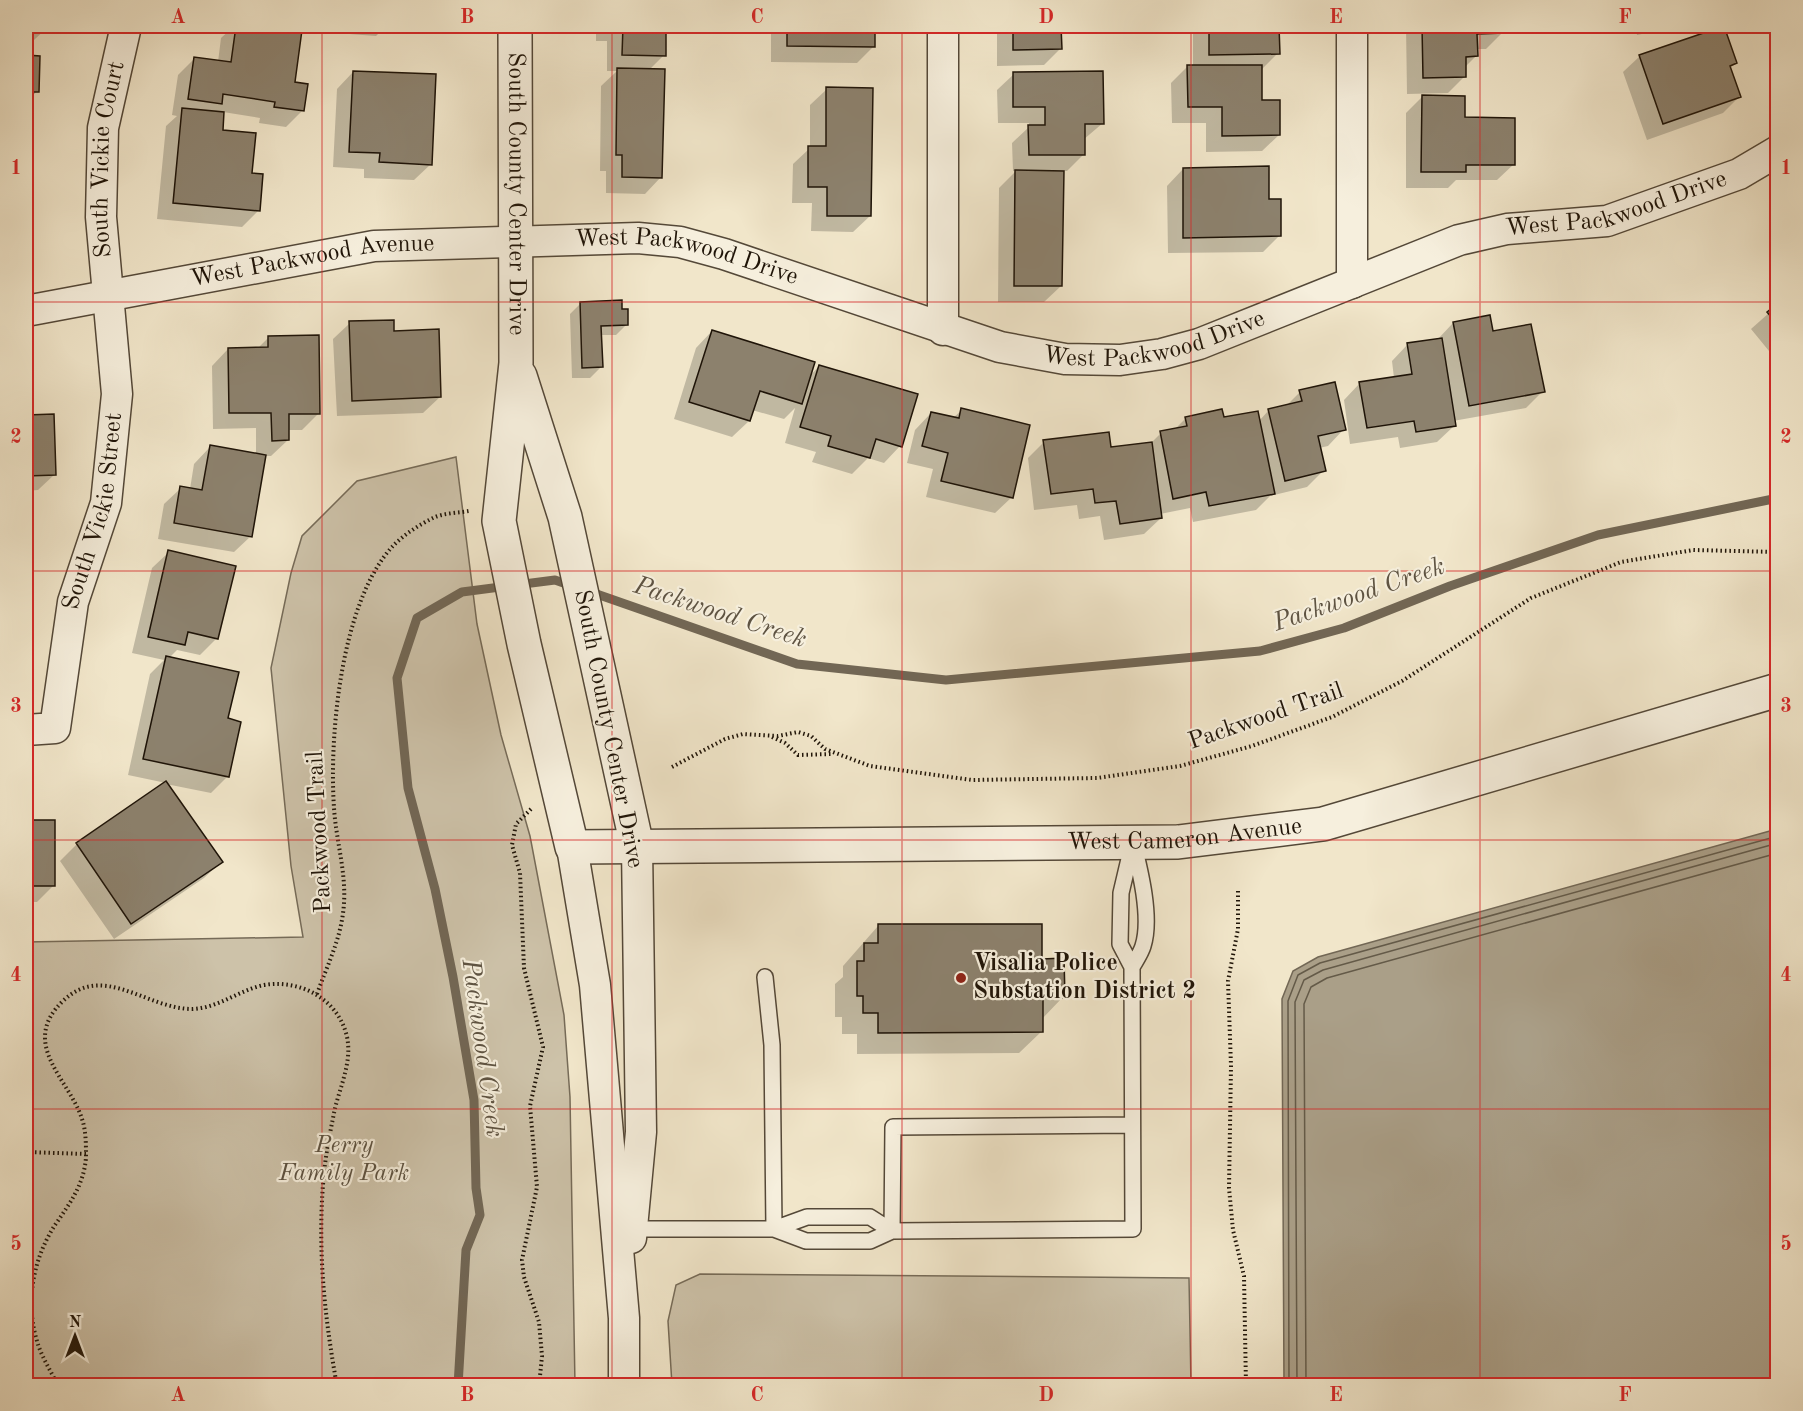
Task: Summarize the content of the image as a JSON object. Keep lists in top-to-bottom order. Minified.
{"streets":{"street":["South Vickie Court","South County Center Drive","West Packwood Drive","West Packwood Avenue","South Vickie Street","West Cameron Avenue"],"path":["Packwood Trail"]},"crossings":[["South Vickie Court","West Packwood Avenue"],["South Vickie Court","South Vickie Street"],["South County Center Drive","West Packwood Drive"],["South County Center Drive","West Packwood Avenue"],["South County Center Drive","Packwood Trail"],["South County Center Drive","West Cameron Avenue"],["West Packwood Drive","West Packwood Avenue"],["West Packwood Avenue","South Vickie Street"]],"water":["Packwood Creek"],"parks":["Perry Family Park"],"places":["Visalia Police Substation District 2"],"north":"top","grid":{"columns":["A","B","C","D","E","F"],"rows":["1","2","3","4","5"]}}
